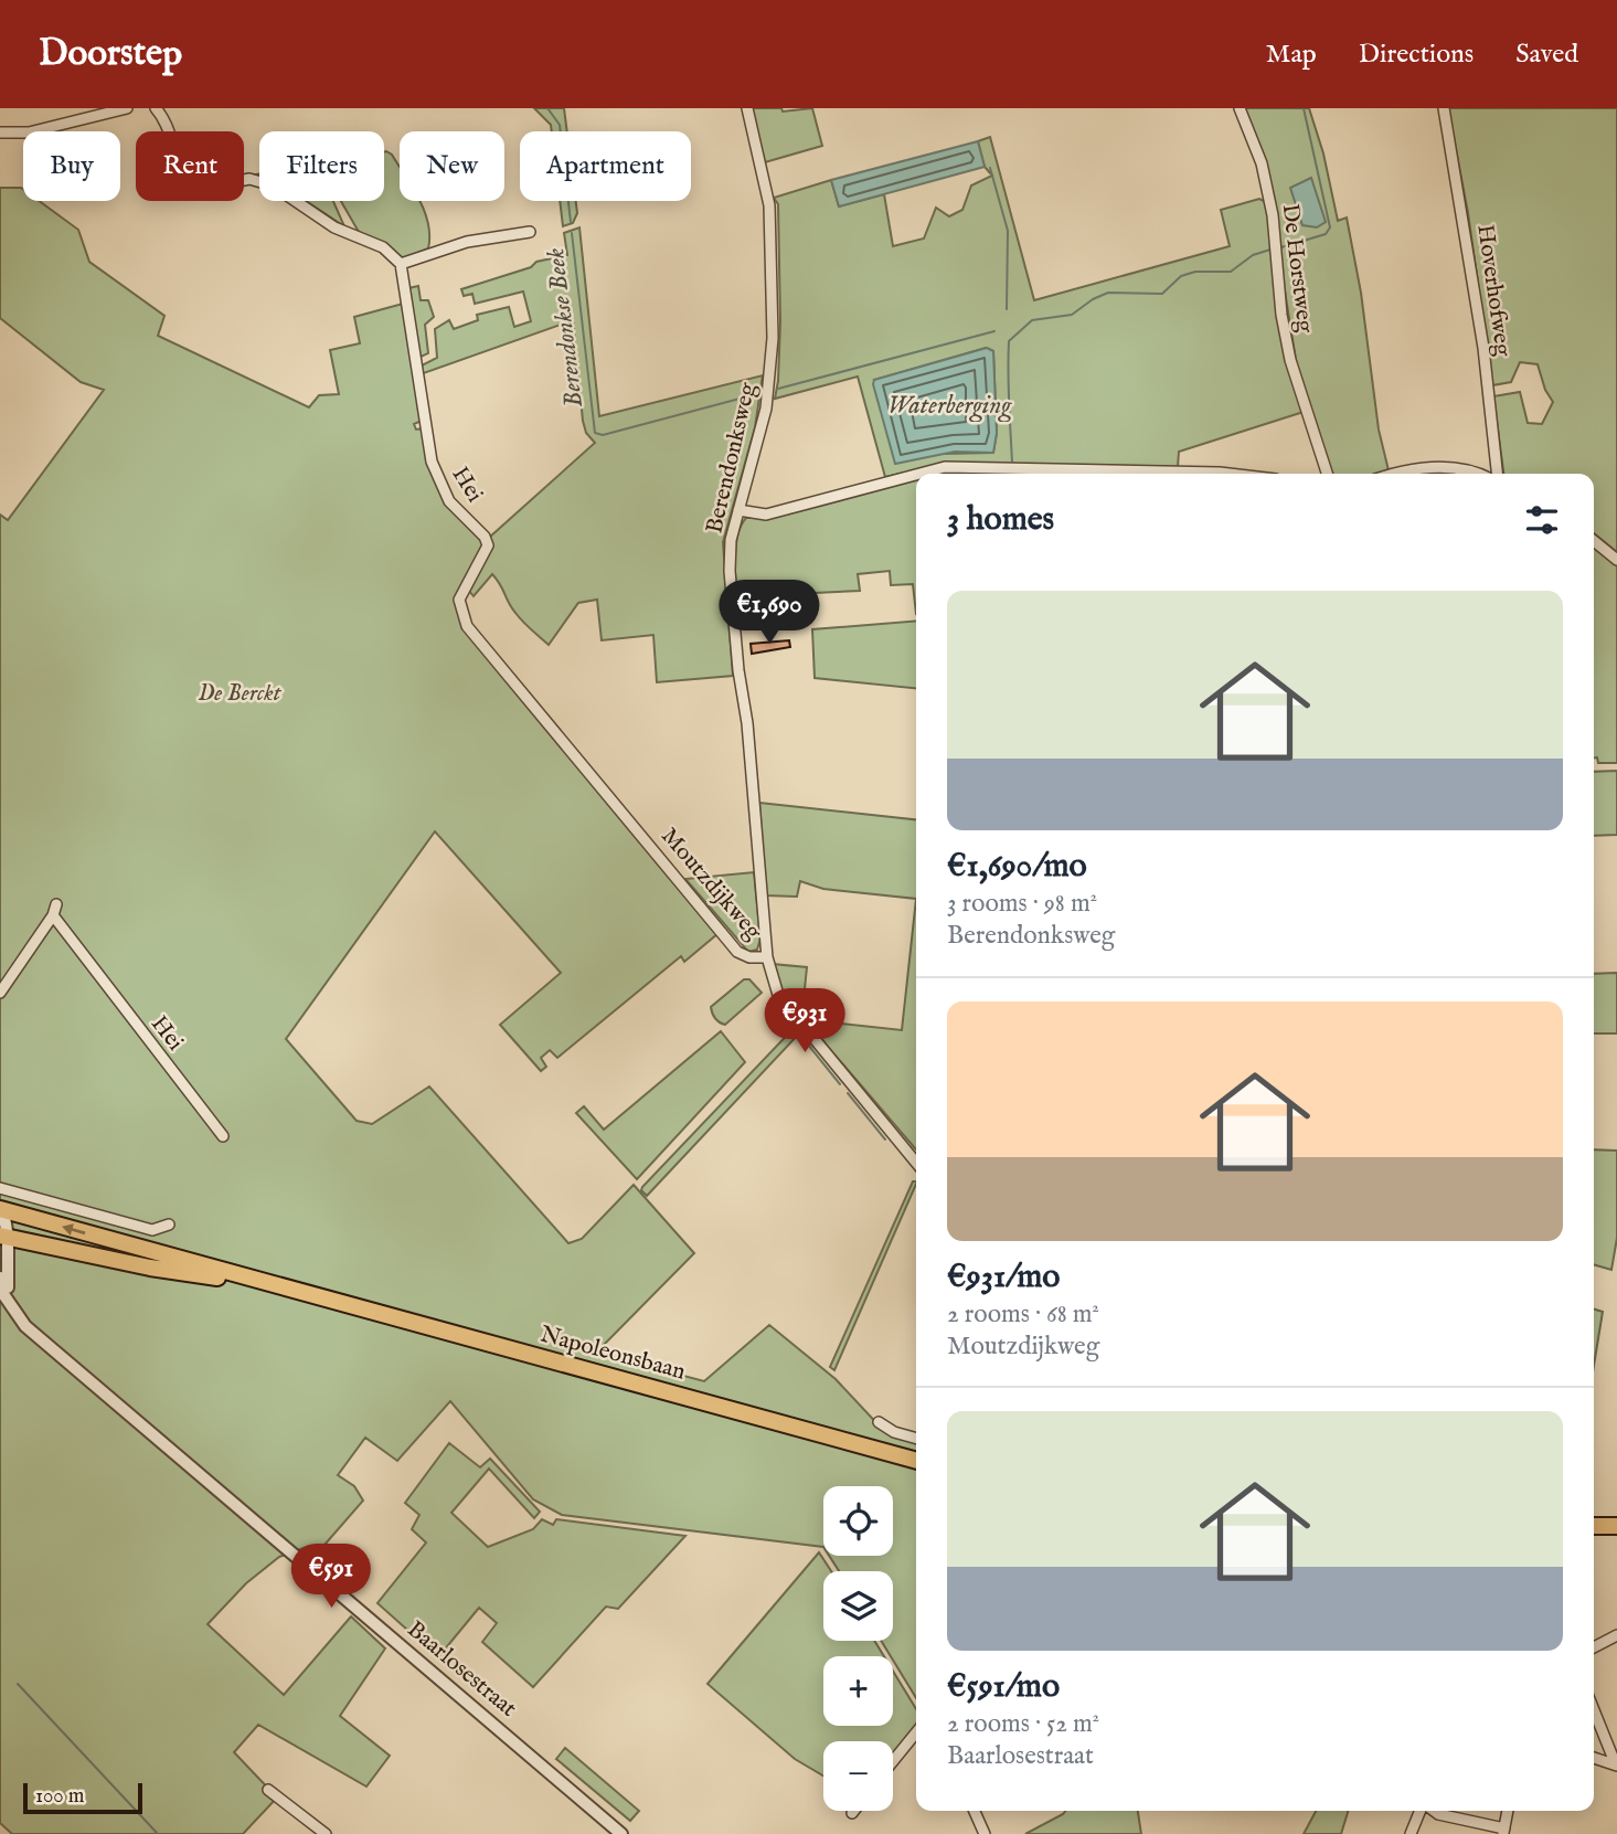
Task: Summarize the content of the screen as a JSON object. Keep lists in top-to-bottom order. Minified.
{"streets":{"main road":["Napoleonsbaan"],"street":["De Horstweg","Hoverhofweg","Berendonksweg","Hei","Moutzdijkweg","Baarlosestraat"]},"crossings":[["Berendonksweg","Moutzdijkweg"],["Hei","Moutzdijkweg"]],"water":["Berendonkse Beek","Waterberging"],"parks":["De Berckt"],"scale_bar":"100 m","page":{"header":"Doorstep","nav":["Map","Directions","Saved"],"chip":["Buy","Rent","Filters","New","Apartment"],"heading":"3 homes","list":[{"name":"€1,690/mo","note":"3 rooms · 98 m² · Berendonksweg"},{"name":"€931/mo","note":"2 rooms · 68 m² · Moutzdijkweg"},{"name":"€591/mo","note":"2 rooms · 52 m² · Baarlosestraat"}],"price":["€1,690","€931","€591"],"map_buttons":["+","−"],"scale":"100 m"}}
